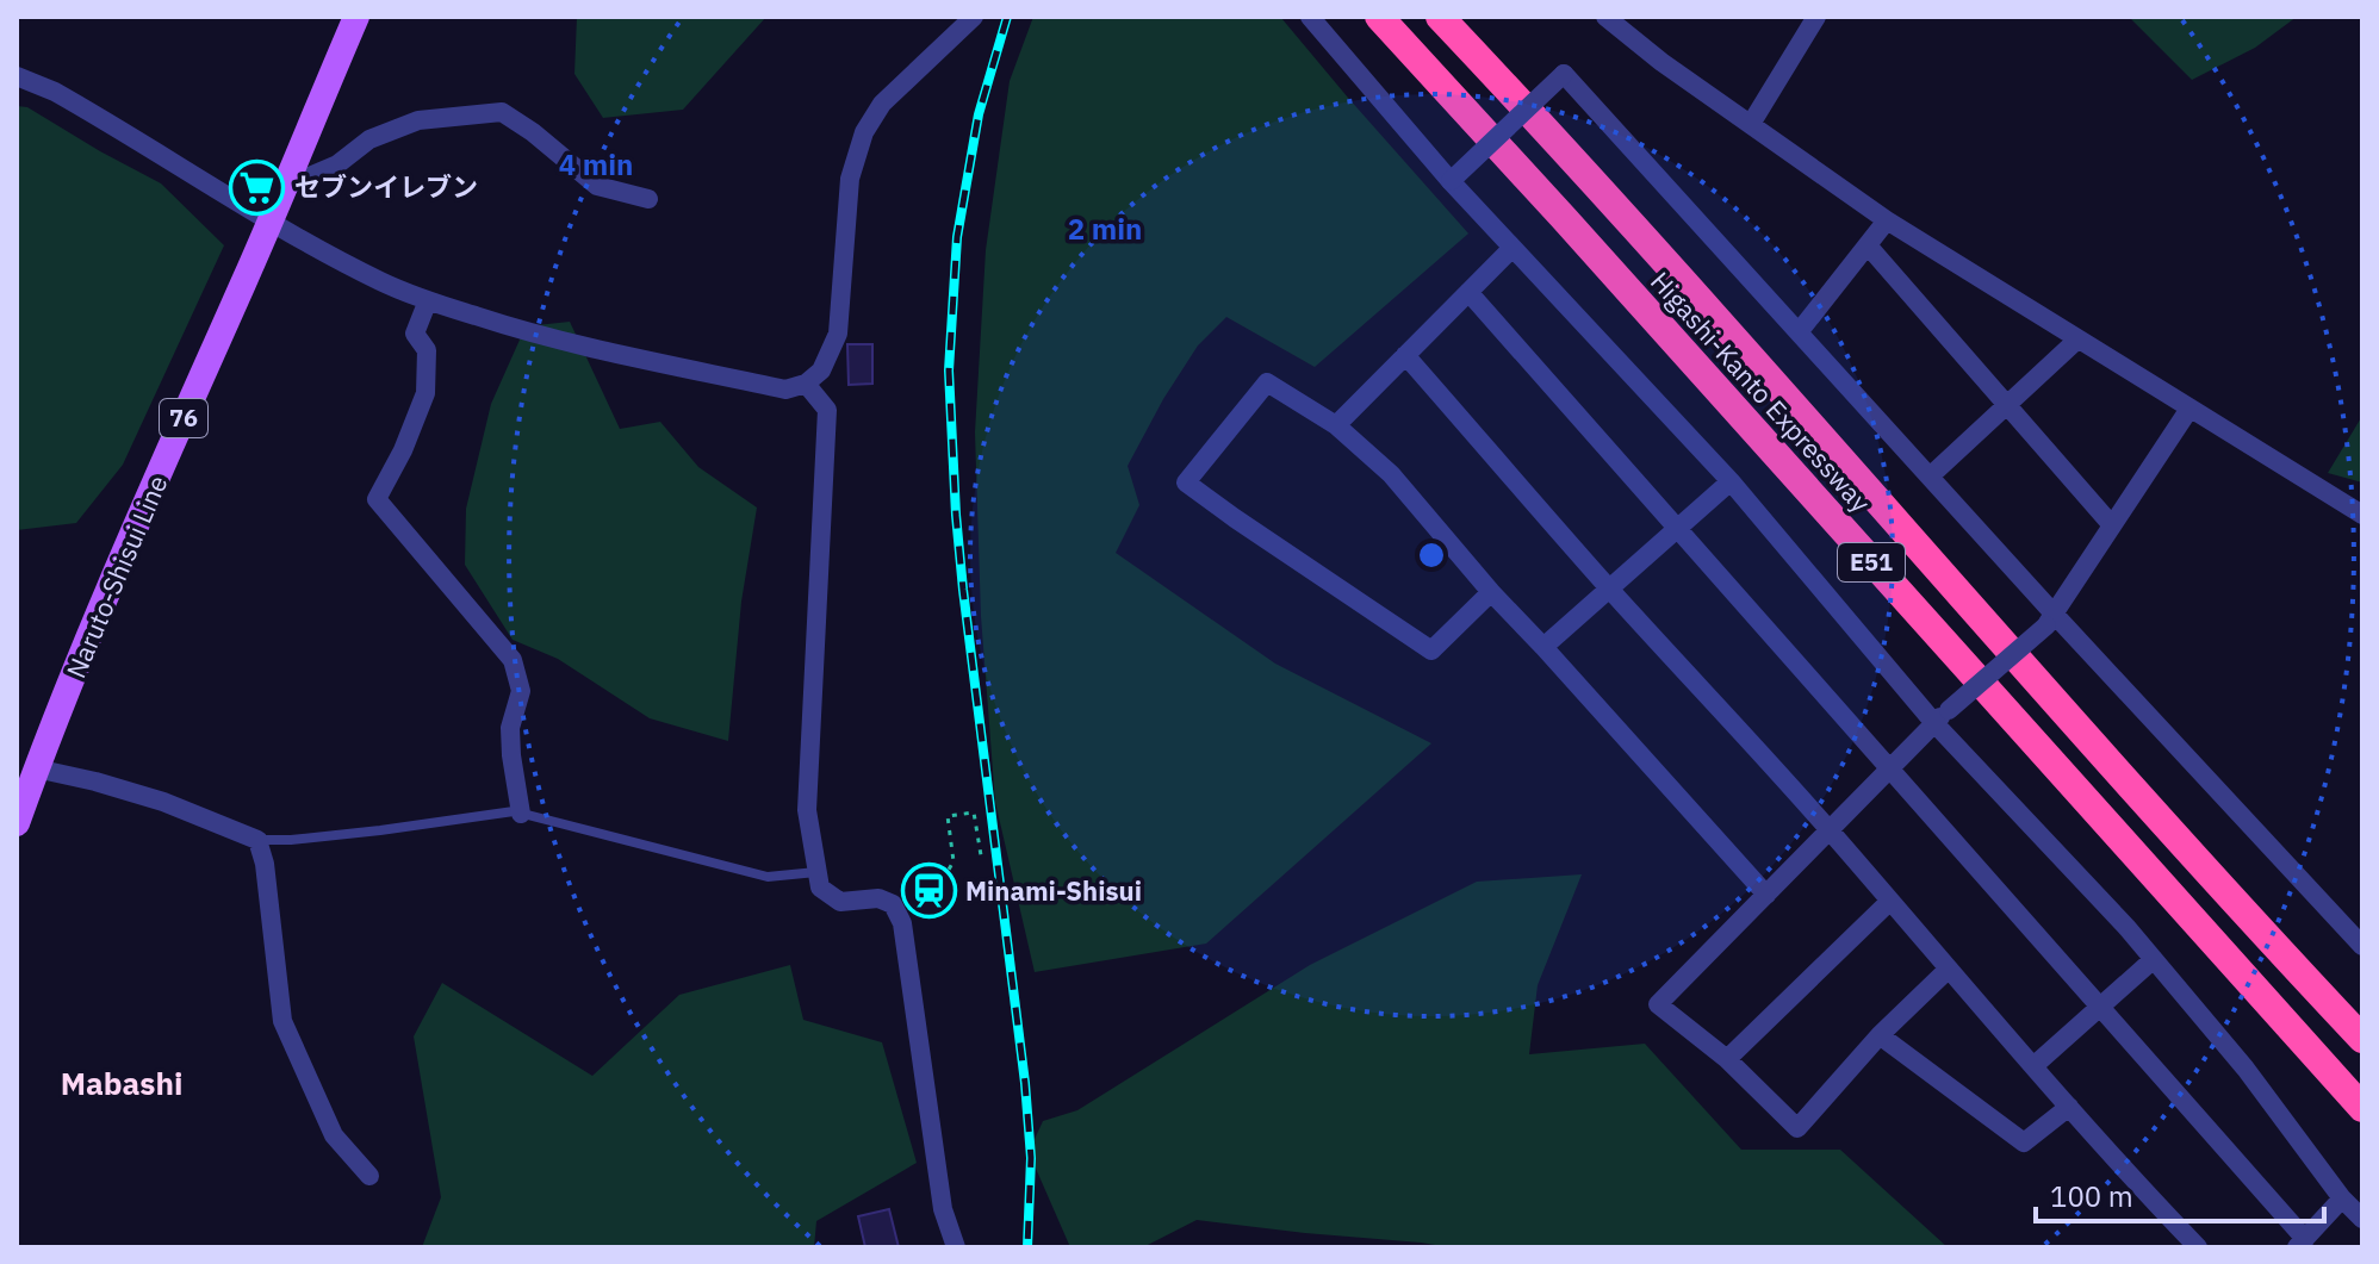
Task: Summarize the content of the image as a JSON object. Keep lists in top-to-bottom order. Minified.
{"streets":{"highway":["Higashi-Kanto Expressway","E51"],"main road":["76","Naruto-Shisui Line"]},"districts":["Mabashi"],"places":{"supermarket":["セブンイレブン"],"station":["Minami-Shisui"]},"scale_bar":"100 m","rings":["4 min","2 min"]}
